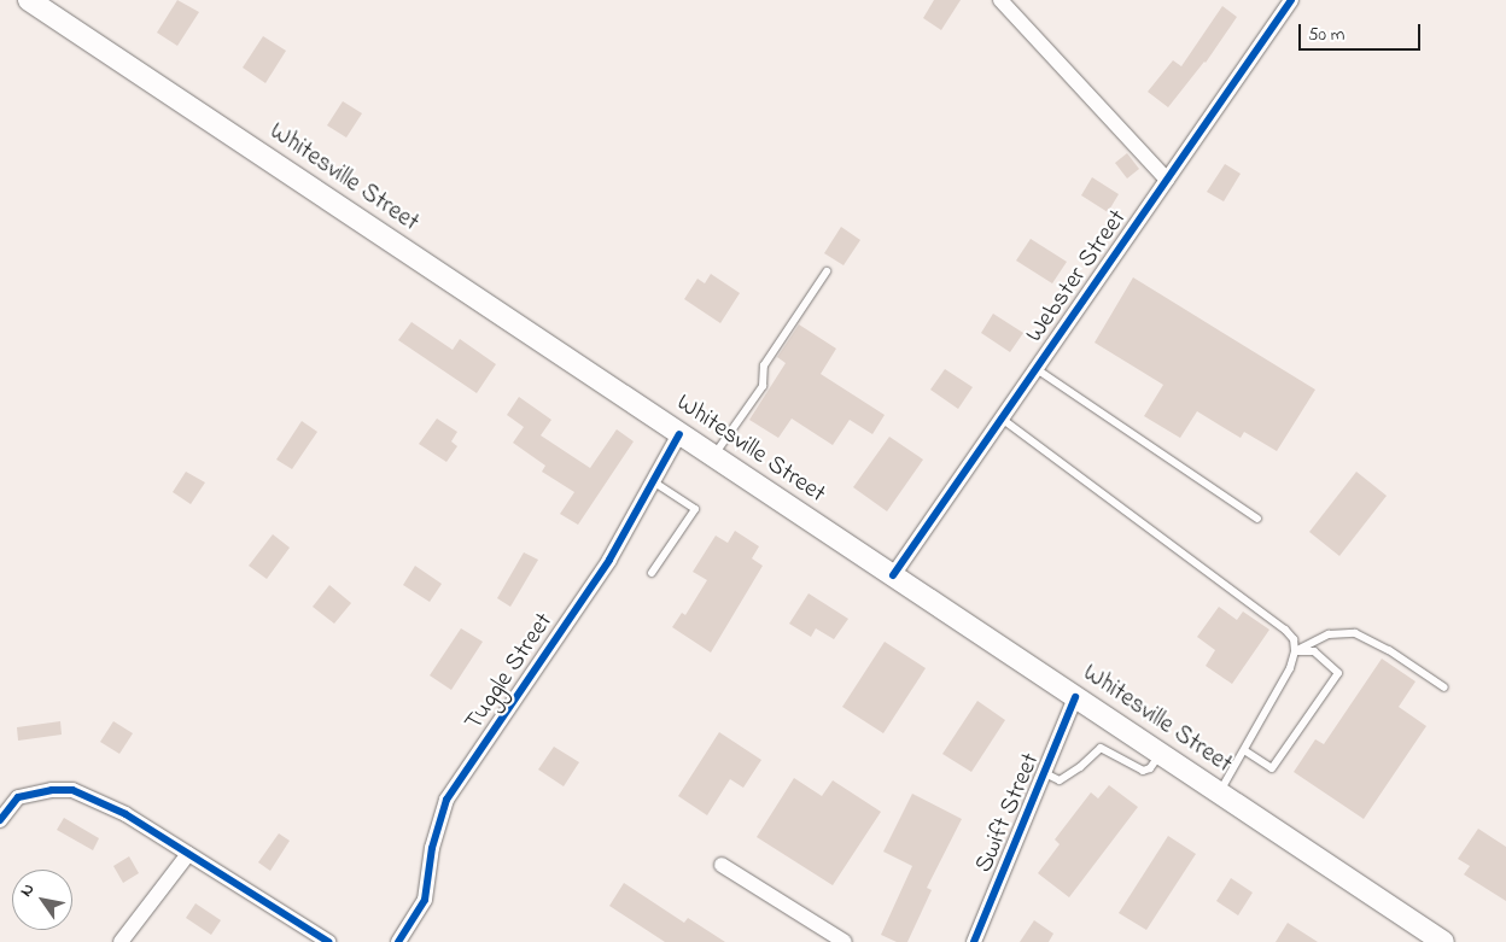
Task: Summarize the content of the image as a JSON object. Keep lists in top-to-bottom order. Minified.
{"streets":{"main road":["Whitesville Street"],"street":["Webster Street","Tuggle Street","Swift Street"]},"crossings":[["Whitesville Street","Webster Street"],["Whitesville Street","Tuggle Street"],["Whitesville Street","Swift Street"]],"scale_bar":"50 m","north":"top left"}
